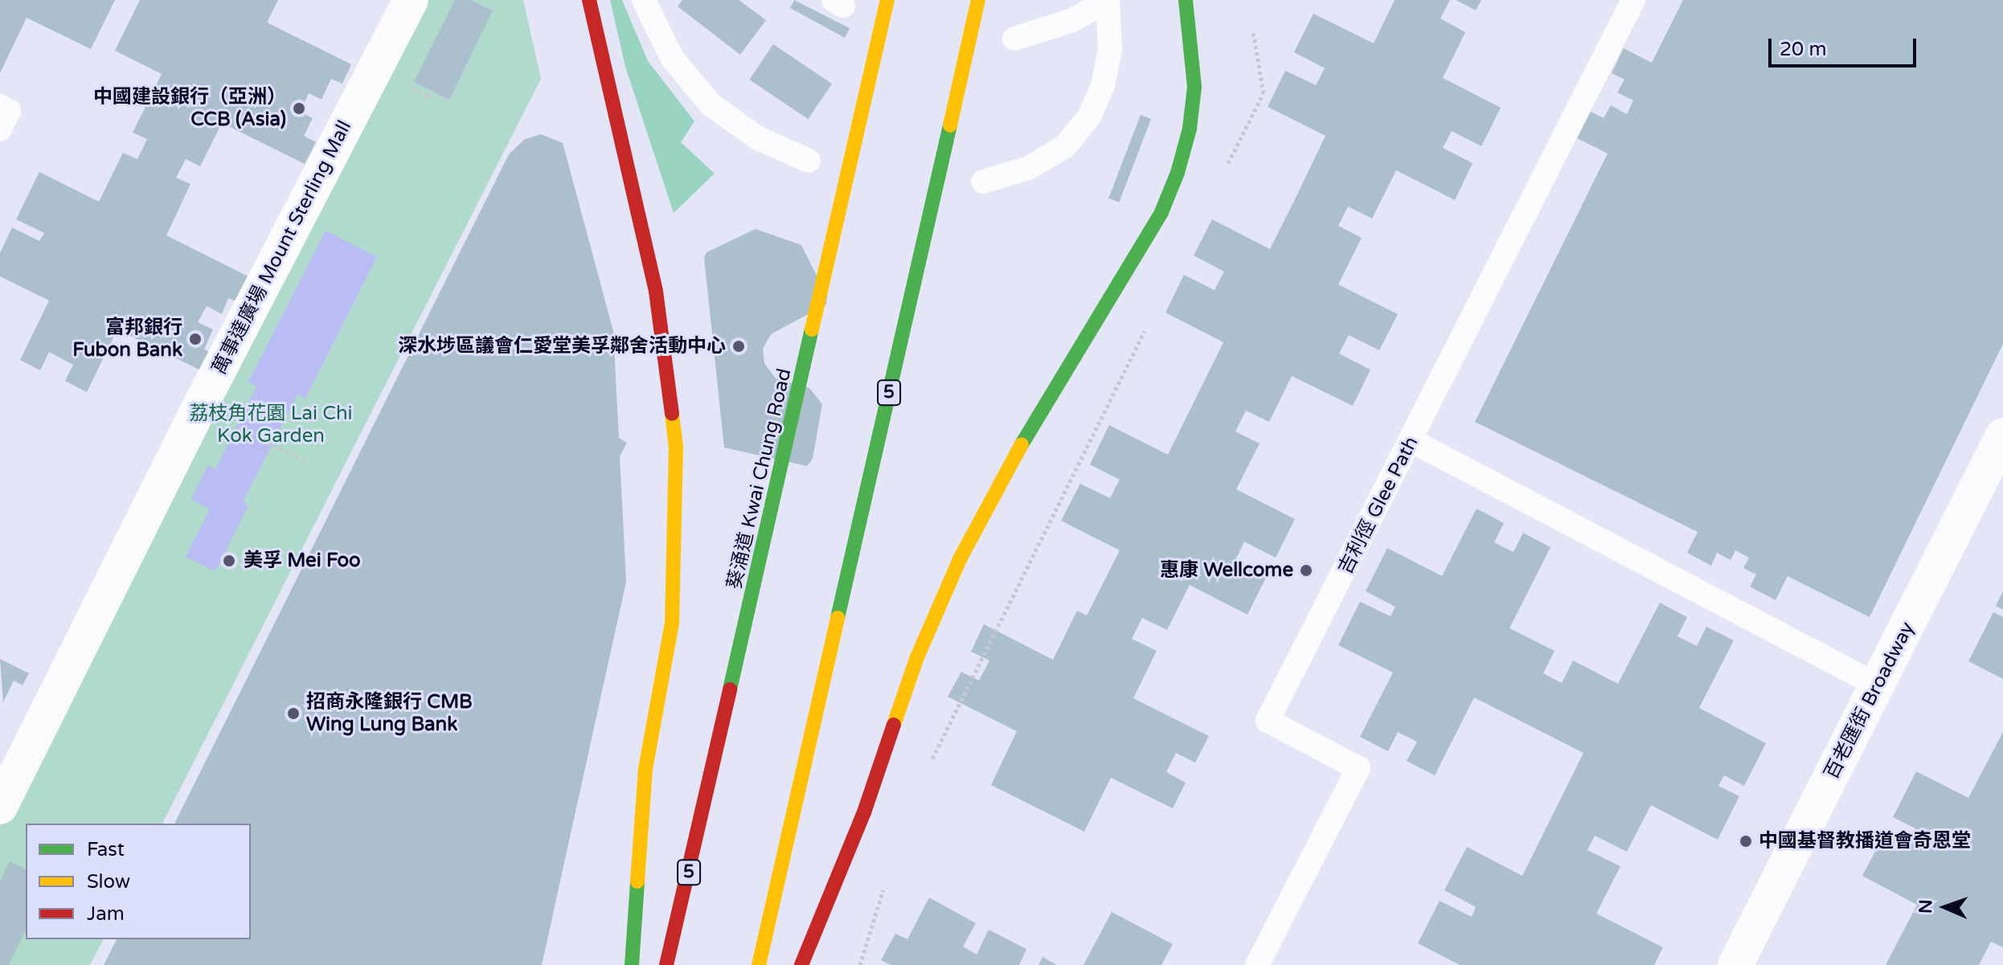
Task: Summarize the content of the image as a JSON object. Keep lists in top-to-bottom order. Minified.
{"streets":{"main road":["5","葵涌道 Kwai Chung Road"],"street":["萬事達廣場 Mount Sterling Mall","百老匯街 Broadway"],"lane":["吉利徑 Glee Path"]},"parks":["荔枝角花園 Lai Chi Kok Garden"],"places":["中國建設銀行（亞洲） CCB (Asia)","富邦銀行 Fubon Bank","深水埗區議會仁愛堂美孚鄰舍活動中心","美孚 Mei Foo","惠康 Wellcome","招商永隆銀行 CMB Wing Lung Bank","中國基督教播道會奇恩堂"],"legend":["Fast","Slow","Jam"],"scale_bar":"20 m","north":"left"}
